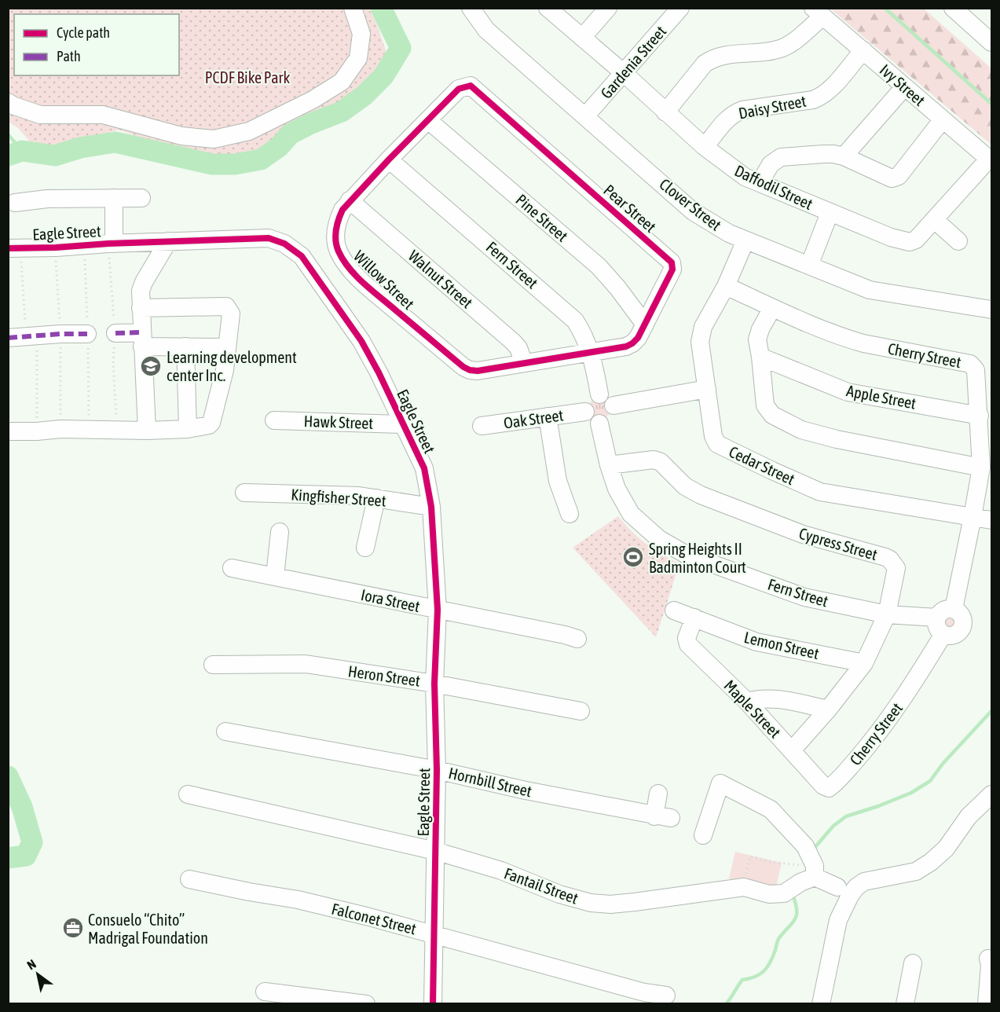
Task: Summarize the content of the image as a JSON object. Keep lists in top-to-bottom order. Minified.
{"streets":{"street":["Gardenia Street","Ivy Street","Daisy Street","Daffodil Street","Clover Street","Pear Street","Pine Street","Eagle Street","Fern Street","Walnut Street","Willow Street","Cherry Street","Apple Street","Oak Street","Hawk Street","Cedar Street","Kingfisher Street","Cypress Street","Iora Street","Lemon Street","Heron Street","Maple Street","Hornbill Street","Fantail Street","Falconet Street"]},"crossings":[["Gardenia Street","Daffodil Street"],["Gardenia Street","Clover Street"],["Ivy Street","Daisy Street"],["Ivy Street","Daffodil Street"],["Daisy Street","Daffodil Street"],["Clover Street","Cedar Street"],["Pear Street","Pine Street"],["Pear Street","Fern Street"],["Pear Street","Willow Street"],["Pine Street","Willow Street"],["Eagle Street","Hawk Street"],["Eagle Street","Kingfisher Street"],["Eagle Street","Iora Street"],["Eagle Street","Heron Street"],["Eagle Street","Hornbill Street"],["Eagle Street","Fantail Street"],["Eagle Street","Falconet Street"],["Fern Street","Willow Street"],["Fern Street","Cherry Street"],["Fern Street","Oak Street"],["Fern Street","Cypress Street"],["Walnut Street","Willow Street"],["Cherry Street","Apple Street"],["Cherry Street","Cedar Street"],["Cherry Street","Maple Street"],["Cypress Street","Lemon Street"],["Cypress Street","Maple Street"],["Lemon Street","Maple Street"]],"parks":["PCDF Bike Park"],"places":{"school or university":["Learning development center Inc."],"sports":["Spring Heights II Badminton Court"],"office":["Consuelo “Chito” Madrigal Foundation"]},"legend":["Cycle path","Path"],"north":"top left"}
